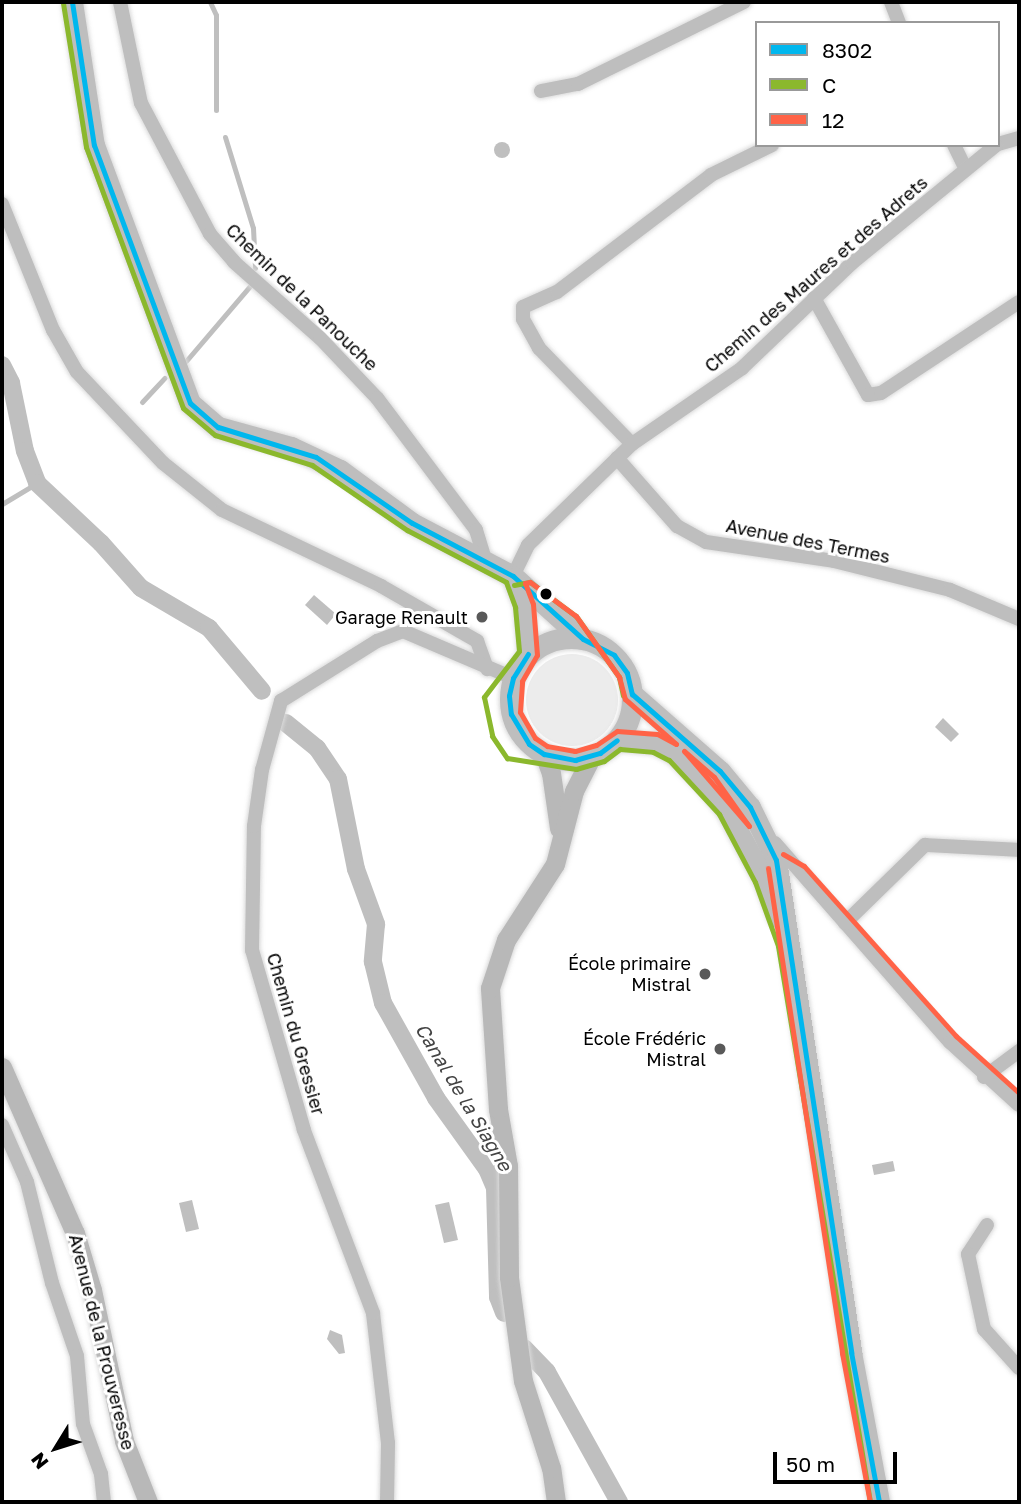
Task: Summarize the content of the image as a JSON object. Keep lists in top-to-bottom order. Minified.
{"streets":{"main road":["Avenue de la Prouveresse"],"street":["Chemin des Maures et des Adrets","Chemin de la Panouche","Avenue des Termes","Chemin du Gressier"]},"crossings":[["Chemin des Maures et des Adrets","Avenue des Termes"]],"water":["Canal de la Siagne"],"places":["Garage Renault","École primaire Mistral","École Frédéric Mistral"],"lines":["transit line 8302","transit line C","transit line 12"],"legend":["8302","C","12"],"scale_bar":"50 m","north":"bottom left"}
